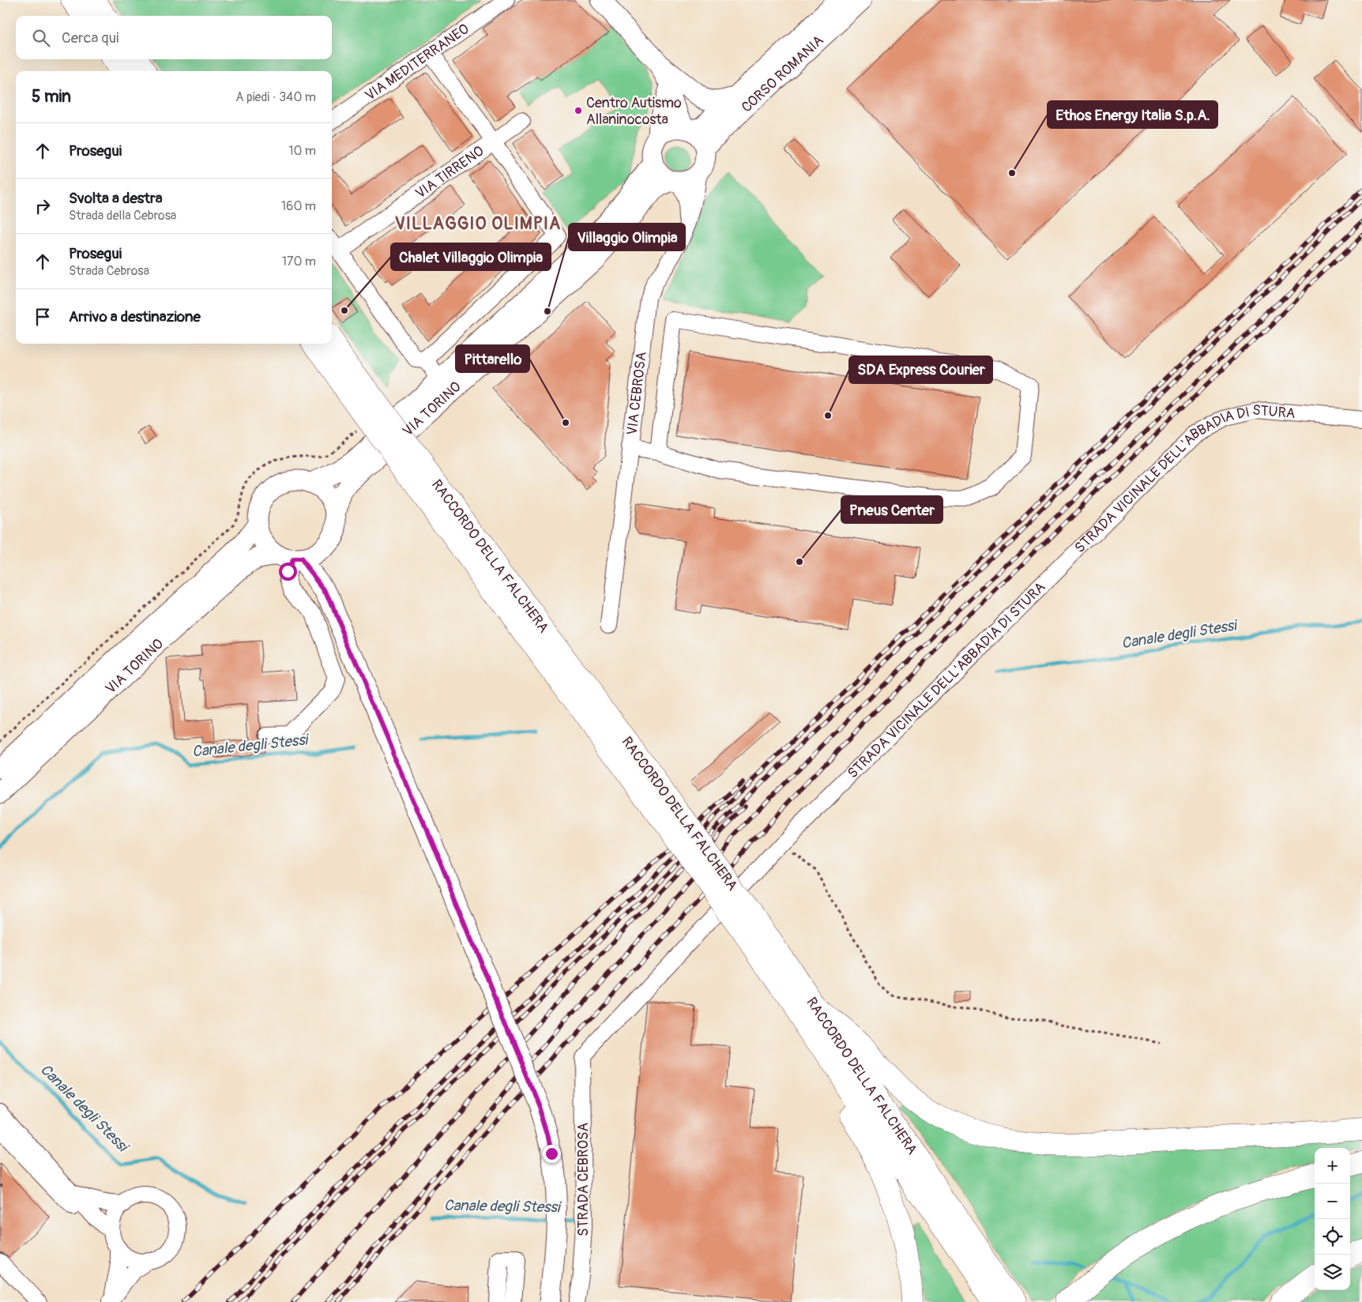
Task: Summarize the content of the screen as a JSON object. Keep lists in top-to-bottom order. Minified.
{"streets":{"highway":["RACCORDO DELLA FALCHERA"],"main road":["CORSO ROMANIA","VIA TORINO","STRADA CEBROSA"],"street":["VIA MEDITERRANEO","VIA TIRRENO","VIA CEBROSA","STRADA VICINALE DELL'ABBADIA DI STURA"]},"crossings":[["CORSO ROMANIA","VIA CEBROSA"],["CORSO ROMANIA","VIA TORINO"],["VIA CEBROSA","VIA TORINO"],["STRADA VICINALE DELL'ABBADIA DI STURA","STRADA CEBROSA"]],"districts":["VILLAGGIO OLIMPIA"],"water":["Canale degli Stessi"],"places":["Centro Autismo Allaninocosta","Ethos Energy Italia S.p.A.","Chalet Villaggio Olimpia","Villaggio Olimpia","SDA Express Courier","Pittarello","Pneus Center"],"page":{"search":"Cerca qui","heading":["5 min","A piedi · 340 m"],"list":[["Prosegui","10 m"],["Svolta a destra","Strada della Cebrosa","160 m"],["Prosegui","Strada Cebrosa","170 m"],"Arrivo a destinazione"],"map_buttons":["+","−"]}}
